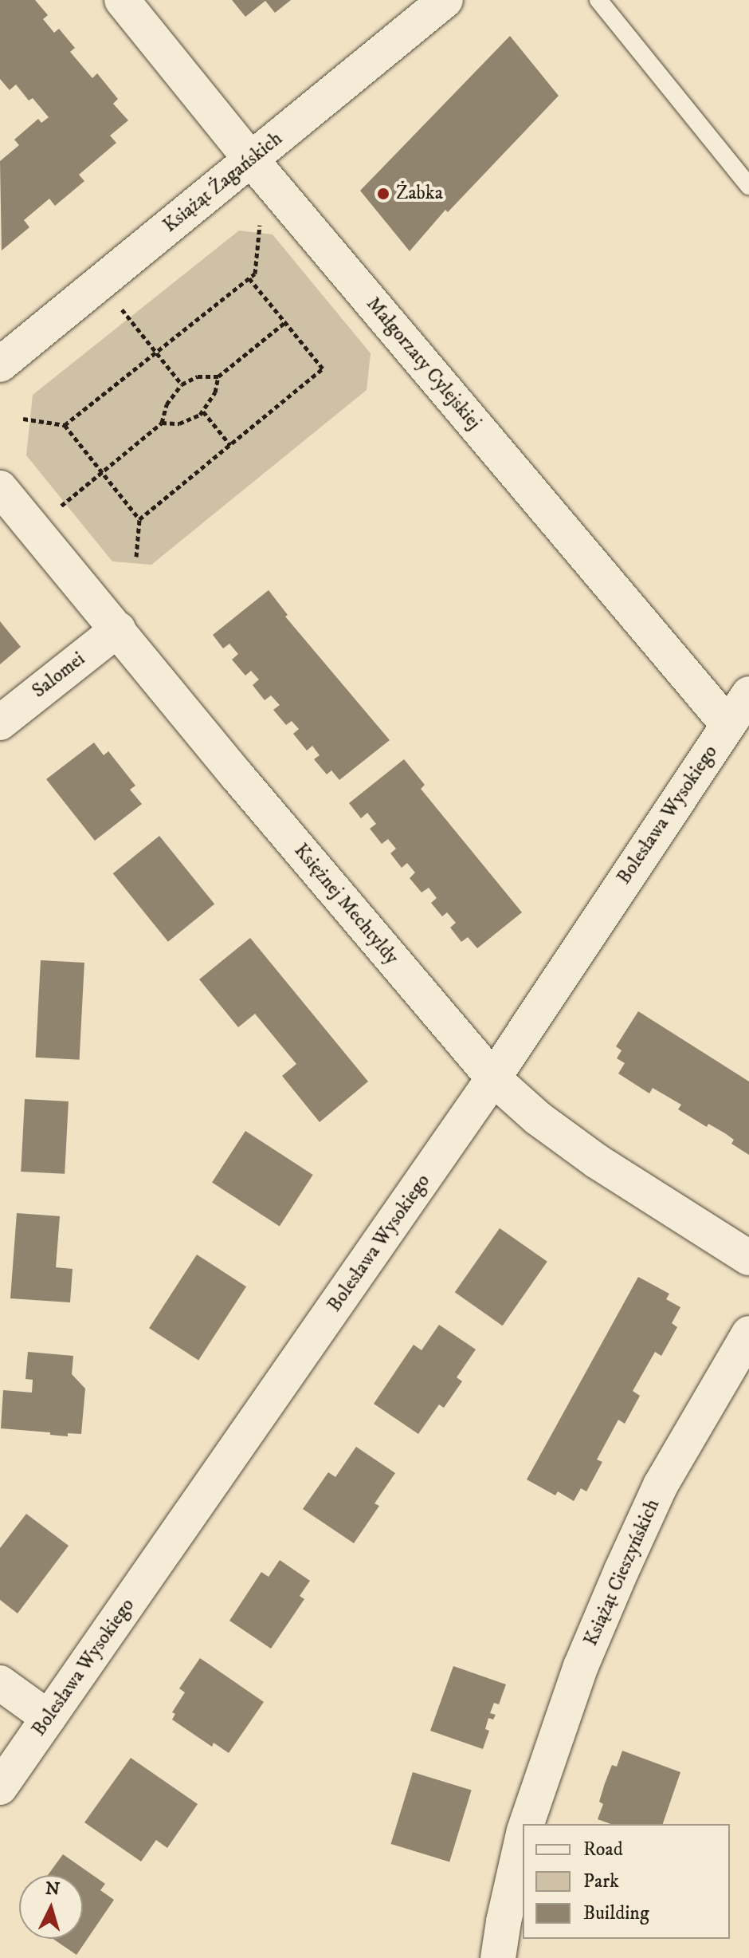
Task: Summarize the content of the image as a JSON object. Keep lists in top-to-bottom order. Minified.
{"streets":{"street":["Książąt Żagańskich","Małgorzaty Cylejskiej","Salomei","Bolesława Wysokiego","Księżnej Mechtyldy","Książąt Cieszyńskich"]},"crossings":[["Książąt Żagańskich","Małgorzaty Cylejskiej"],["Małgorzaty Cylejskiej","Bolesława Wysokiego"],["Salomei","Księżnej Mechtyldy"],["Bolesława Wysokiego","Księżnej Mechtyldy"]],"places":["Żabka"],"legend":["Road","Park","Building"],"north":"top"}
